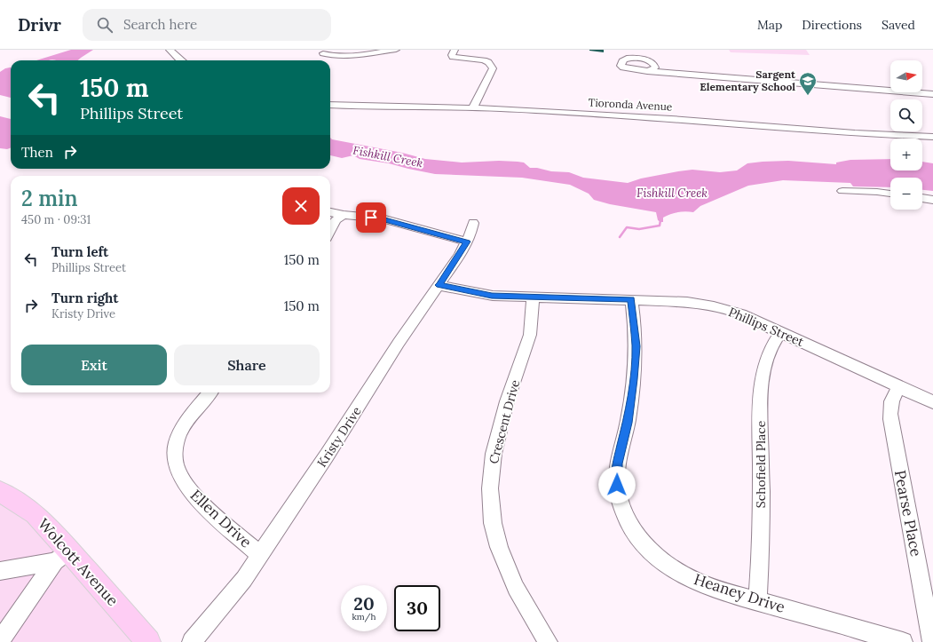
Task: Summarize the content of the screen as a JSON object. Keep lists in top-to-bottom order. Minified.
{"streets":{"main road":["Wolcott Avenue"],"street":["Tioronda Avenue","Phillips Street","Crescent Drive","Kristy Drive","Schofield Place","Pearse Place","Ellen Drive","Heaney Drive"]},"crossings":[["Phillips Street","Crescent Drive"],["Phillips Street","Kristy Drive"],["Phillips Street","Schofield Place"],["Phillips Street","Pearse Place"],["Phillips Street","Heaney Drive"],["Kristy Drive","Ellen Drive"],["Schofield Place","Heaney Drive"]],"water":["Fishkill Creek"],"places":{"school or university":["Sargent Elementary School"]},"north":"right","page":{"header":"Drivr","search":"Search here","nav":["Map","Directions","Saved"],"map_buttons":["+","−"],"turn":["150 m","Phillips Street"],"then":"Then","heading":["2 min","450 m · 09:31"],"list":[{"name":"Turn left","note":"Phillips Street","value":"150 m"},{"name":"Turn right","note":"Kristy Drive","value":"150 m"}],"buttons":["Exit","Share"],"speed":"20 km/h","limit":"30"}}
